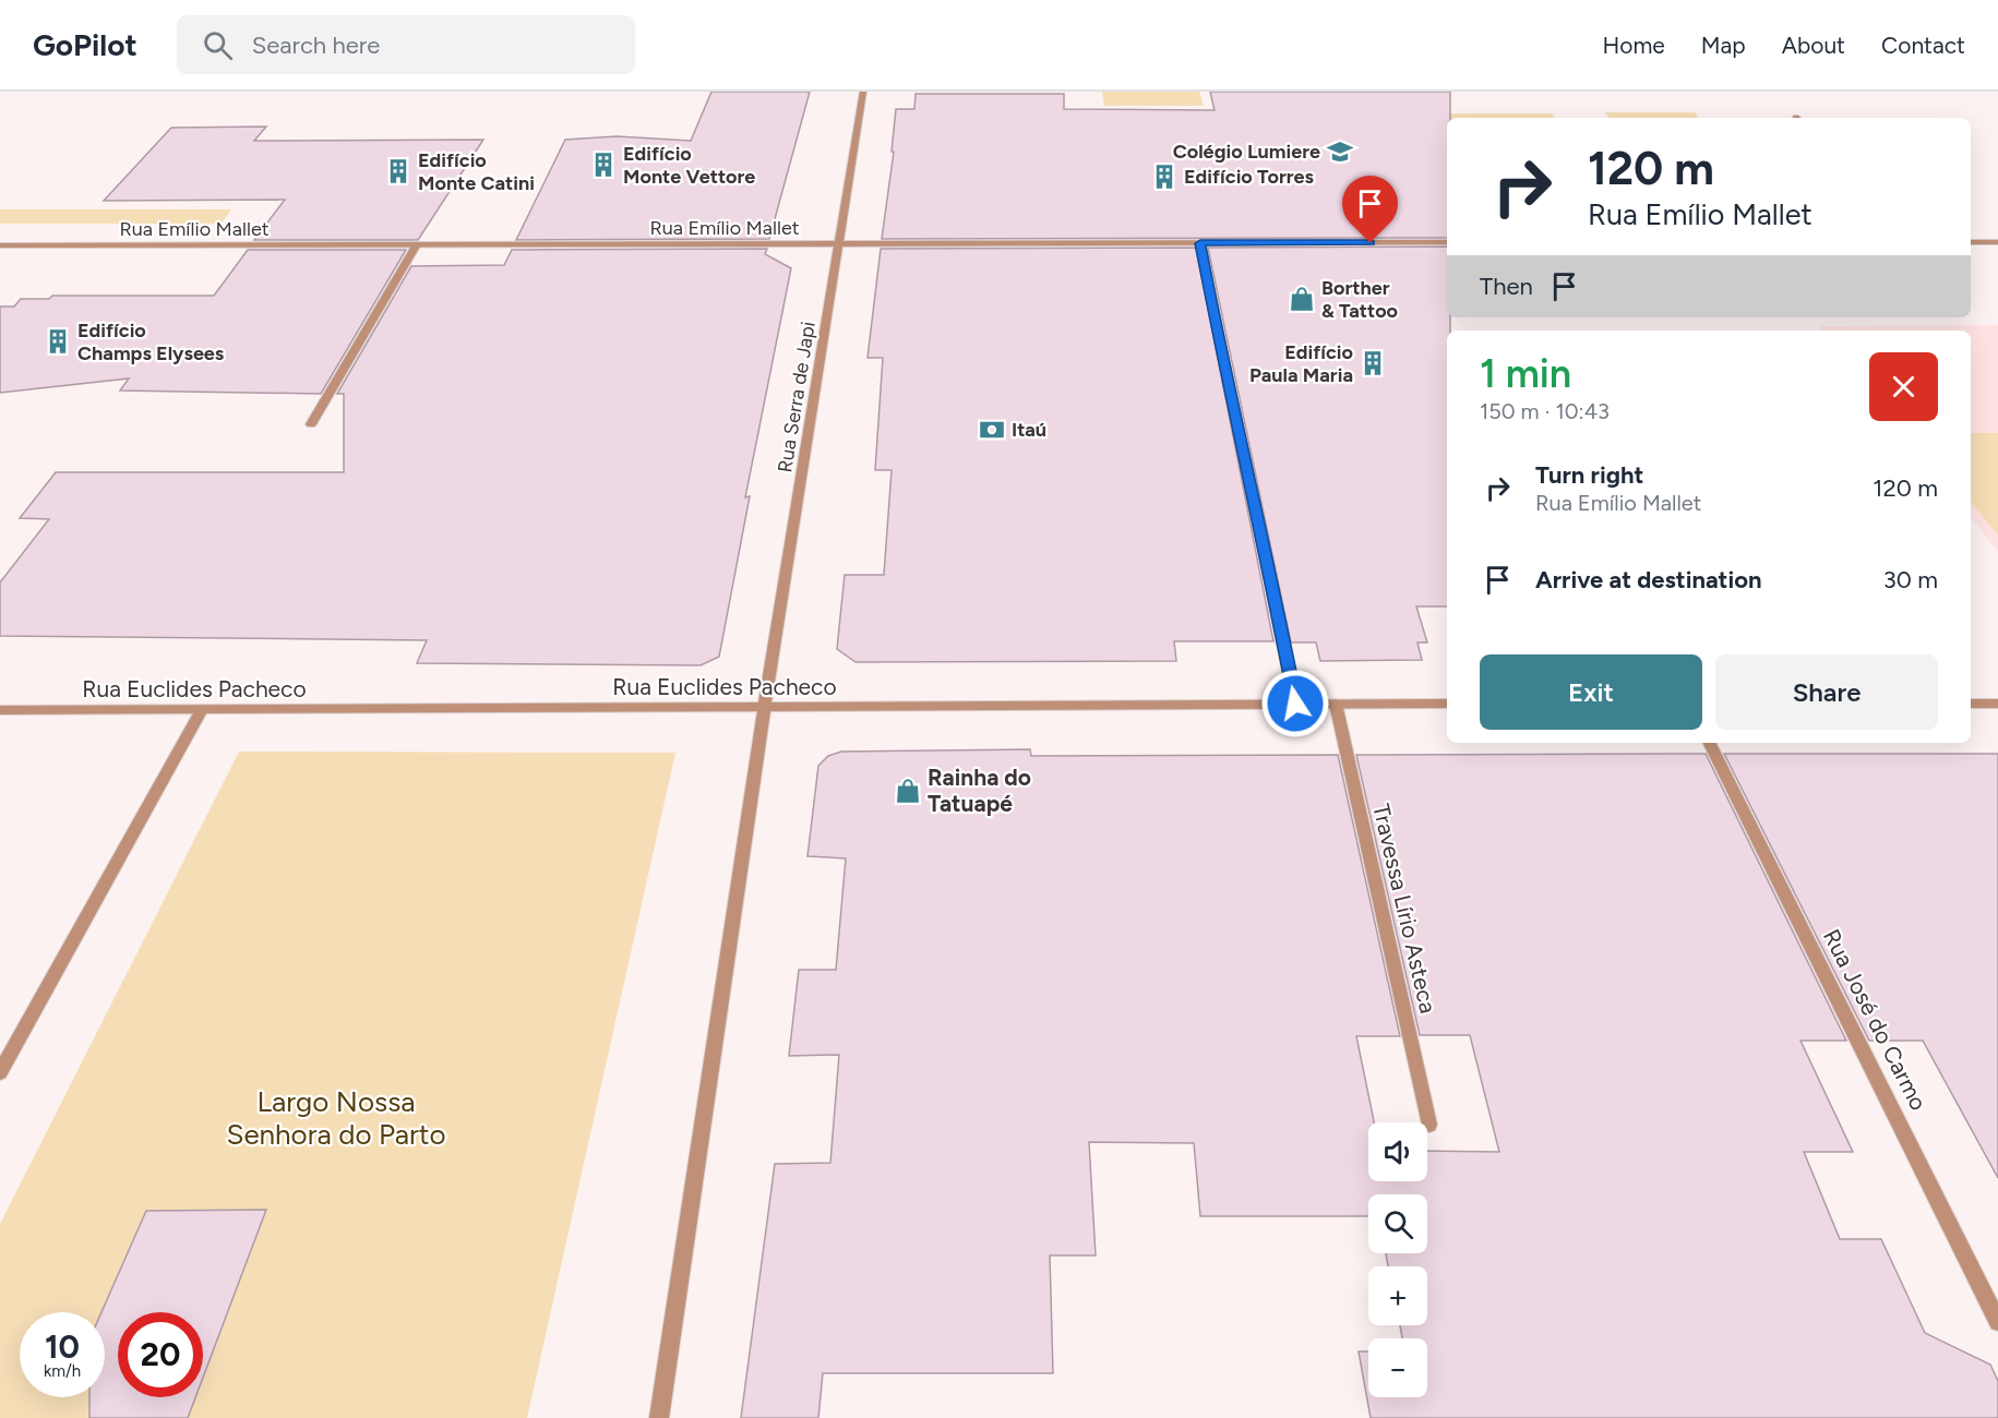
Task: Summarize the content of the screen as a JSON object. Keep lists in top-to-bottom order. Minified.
{"streets":{"street":["Rua Emílio Mallet","Rua Serra de Japi","Rua Euclides Pacheco","Travessa Lírio Asteca","Rua José do Carmo"]},"crossings":[["Rua Emílio Mallet","Rua Serra de Japi"],["Rua Serra de Japi","Rua Euclides Pacheco"],["Rua Euclides Pacheco","Travessa Lírio Asteca"]],"parks":["Largo Nossa Senhora do Parto"],"places":{"school or university":["Colégio Lumiere"],"building":["Edifício Monte Vettore","Edifício Monte Catini","Edifício Torres","Edifício Champs Elysees","Edifício Paula Maria"],"shop":["Borther & Tattoo","Rainha do Tatuapé"],"bank":["Itaú"]},"page":{"header":"GoPilot","search":"Search here","nav":["Home","Map","About","Contact"],"turn":["120 m","Rua Emílio Mallet"],"then":"Then","heading":["1 min","150 m · 10:43"],"list":[{"name":"Turn right","note":"Rua Emílio Mallet","value":"120 m"},{"name":"Arrive at destination","value":"30 m"}],"buttons":["Exit","Share"],"map_buttons":["+","−"],"speed":"10 km/h","limit":"20"}}
